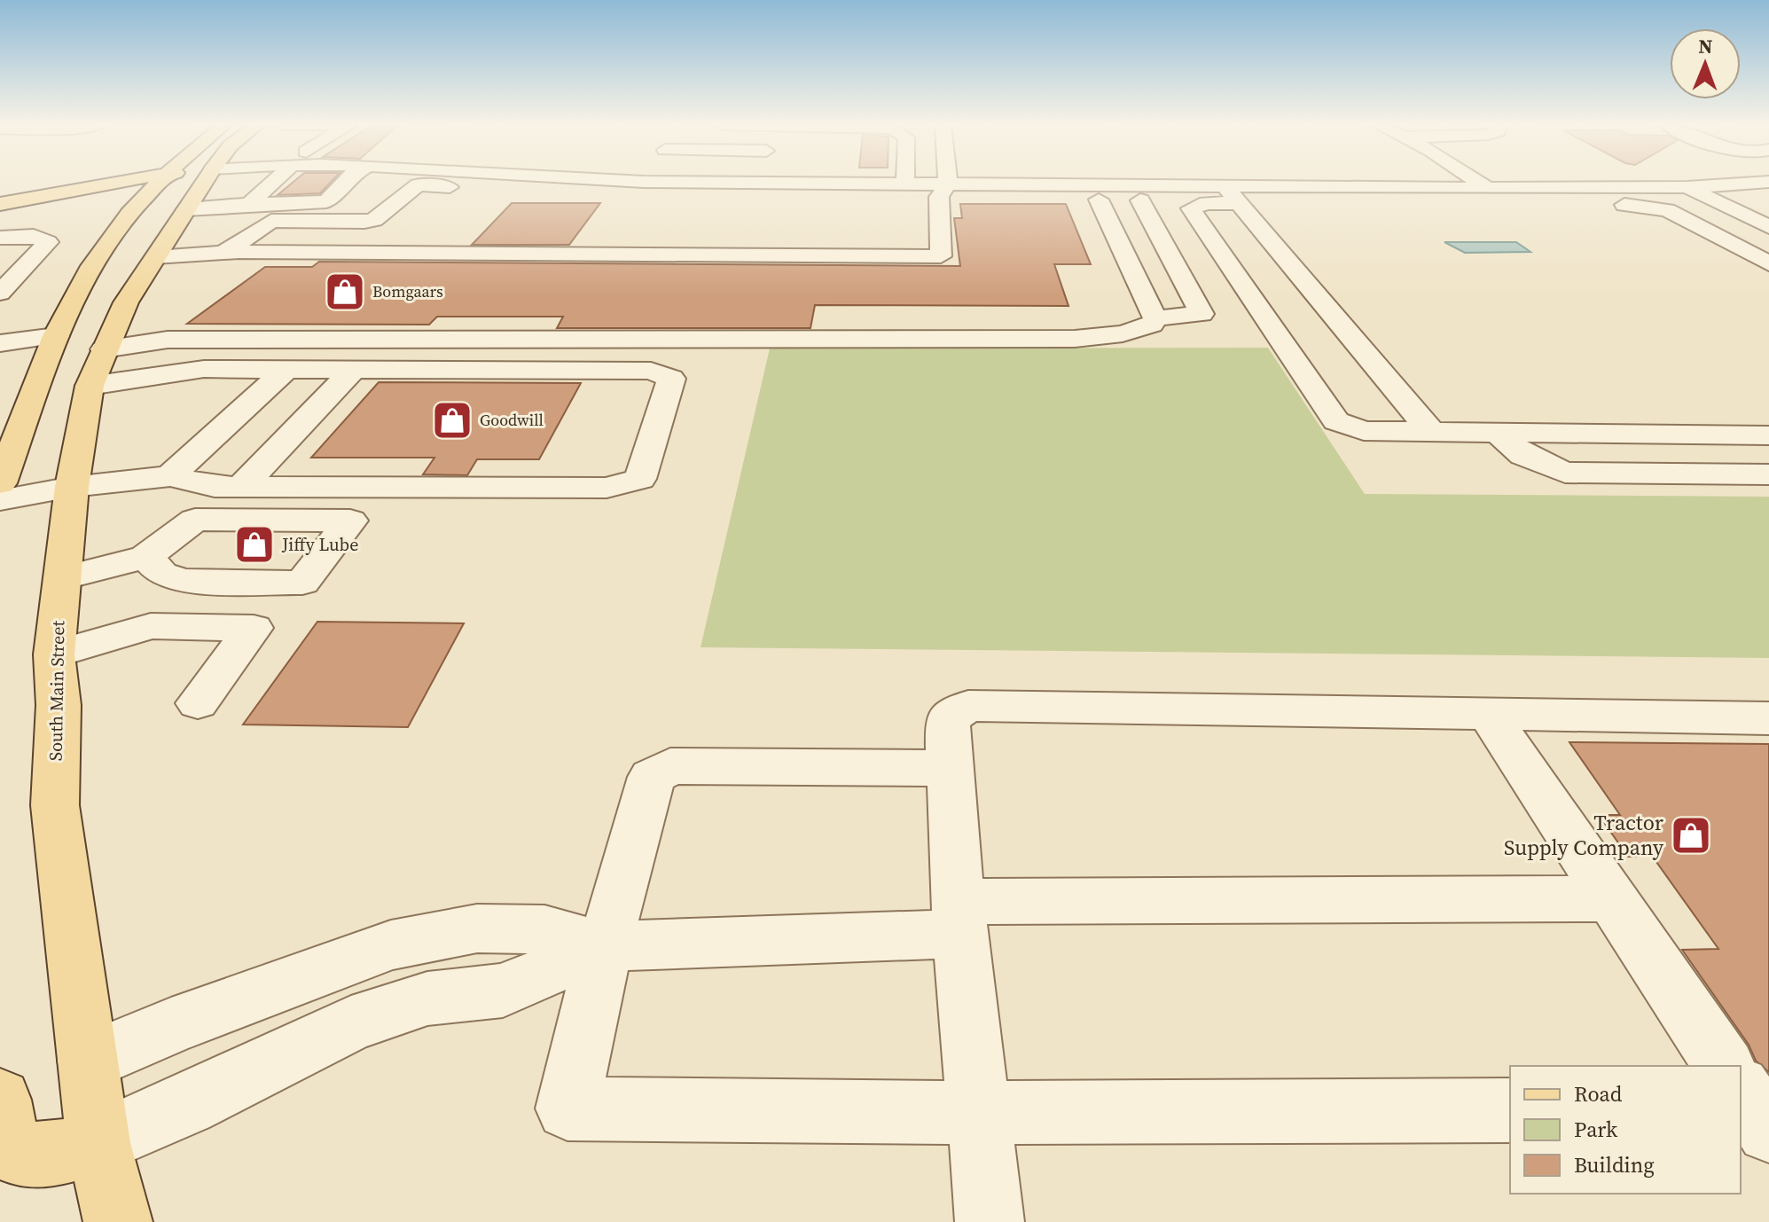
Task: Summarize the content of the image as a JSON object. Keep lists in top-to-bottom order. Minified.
{"streets":{"main road":["South Main Street"]},"places":{"shop":["Bomgaars","Goodwill","Jiffy Lube","Tractor Supply Company"]},"legend":["Road","Park","Building"],"north":"top"}
